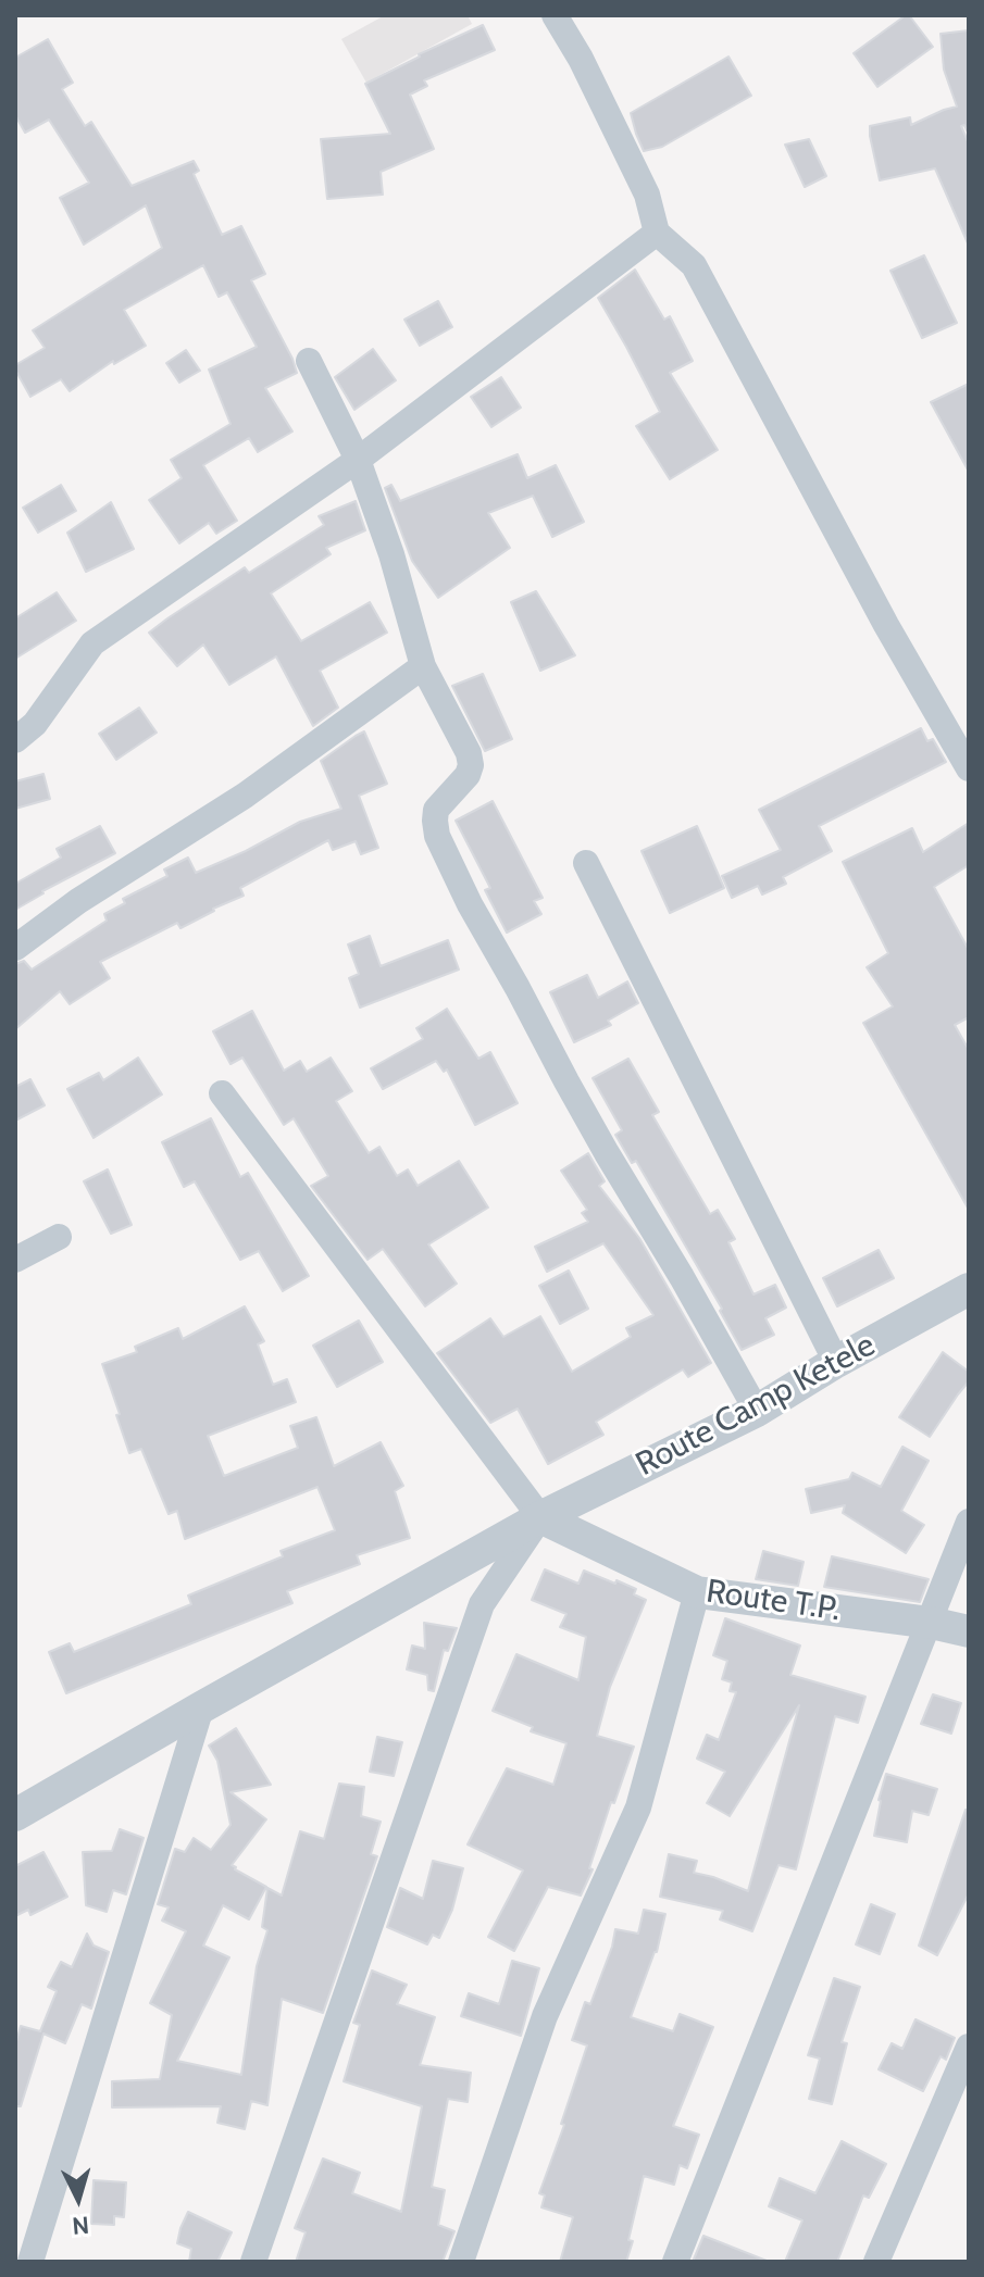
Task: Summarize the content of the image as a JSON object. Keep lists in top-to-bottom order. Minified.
{"streets":{"street":["Route Camp Ketele","Route T.P."]},"crossings":[["Route Camp Ketele","Route T.P."]],"north":"bottom"}
